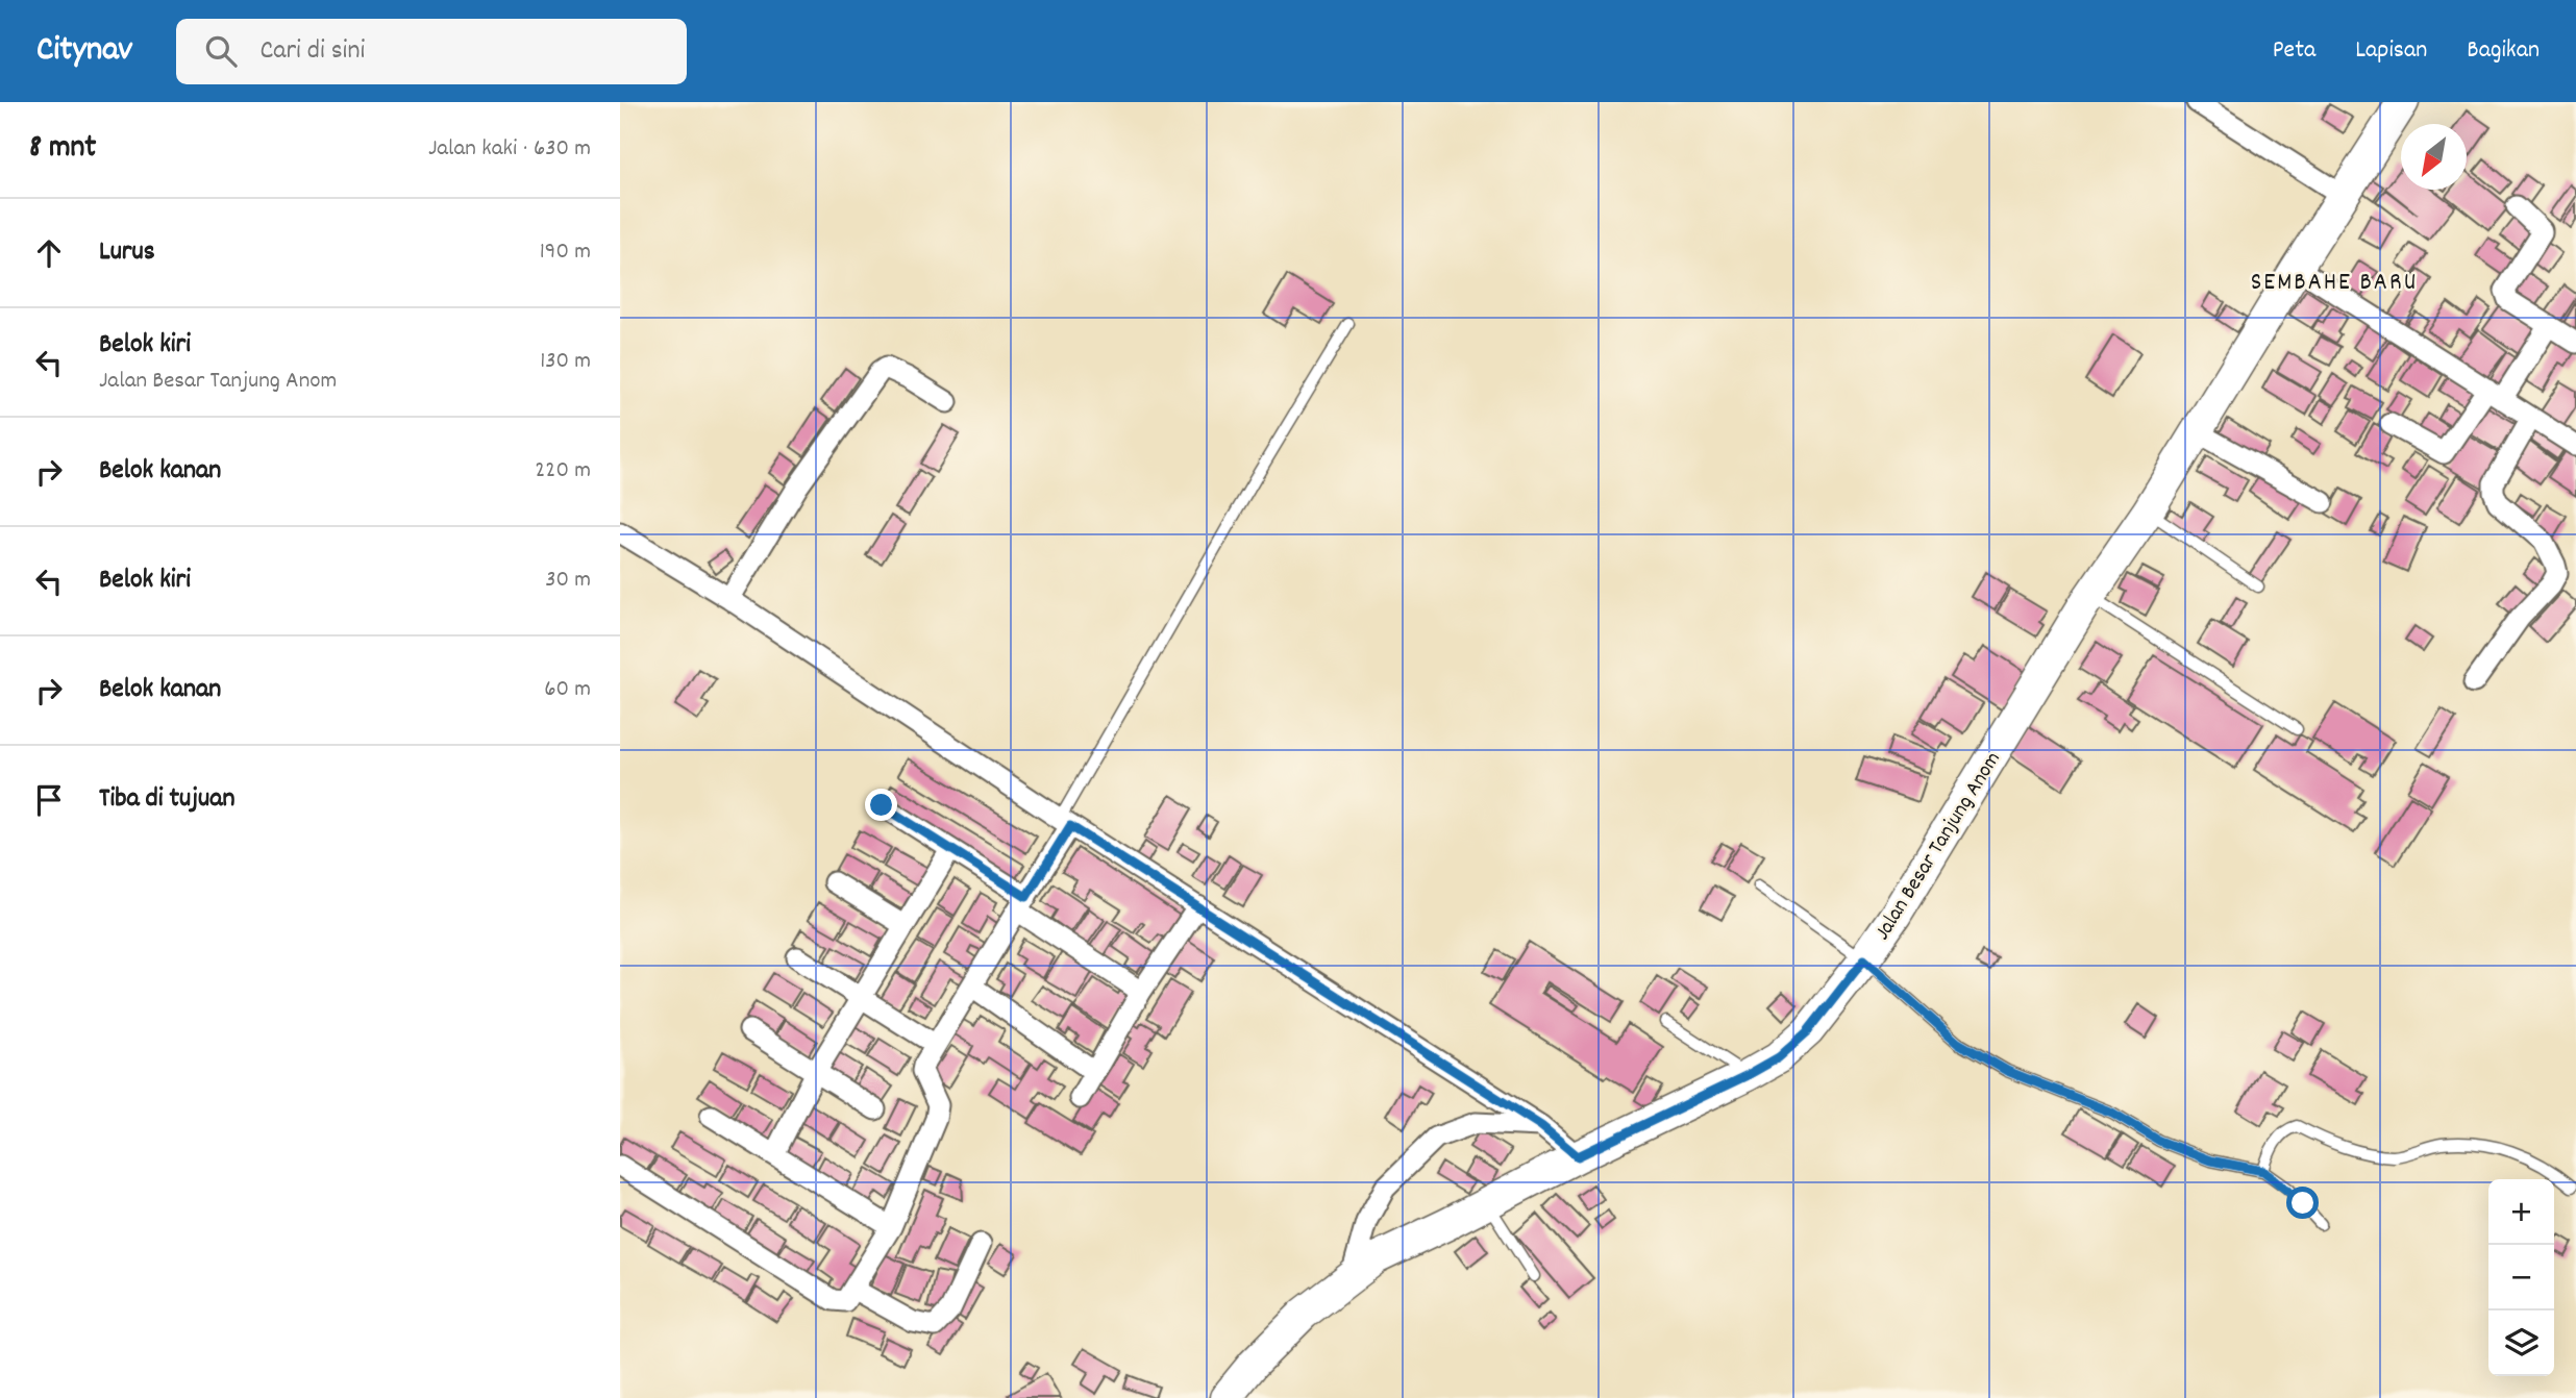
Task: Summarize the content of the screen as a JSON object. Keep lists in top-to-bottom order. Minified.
{"streets":{"main road":["Jalan Besar Tanjung Anom"]},"districts":["SEMBAHE BARU"],"north":"bottom left","page":{"header":"Citynav","search":"Cari di sini","nav":["Peta","Lapisan","Bagikan"],"heading":["8 mnt","Jalan kaki · 630 m"],"list":[["Lurus","190 m"],["Belok kiri","Jalan Besar Tanjung Anom","130 m"],["Belok kanan","220 m"],["Belok kiri","30 m"],["Belok kanan","60 m"],"Tiba di tujuan"],"map_buttons":["+","−"]}}
